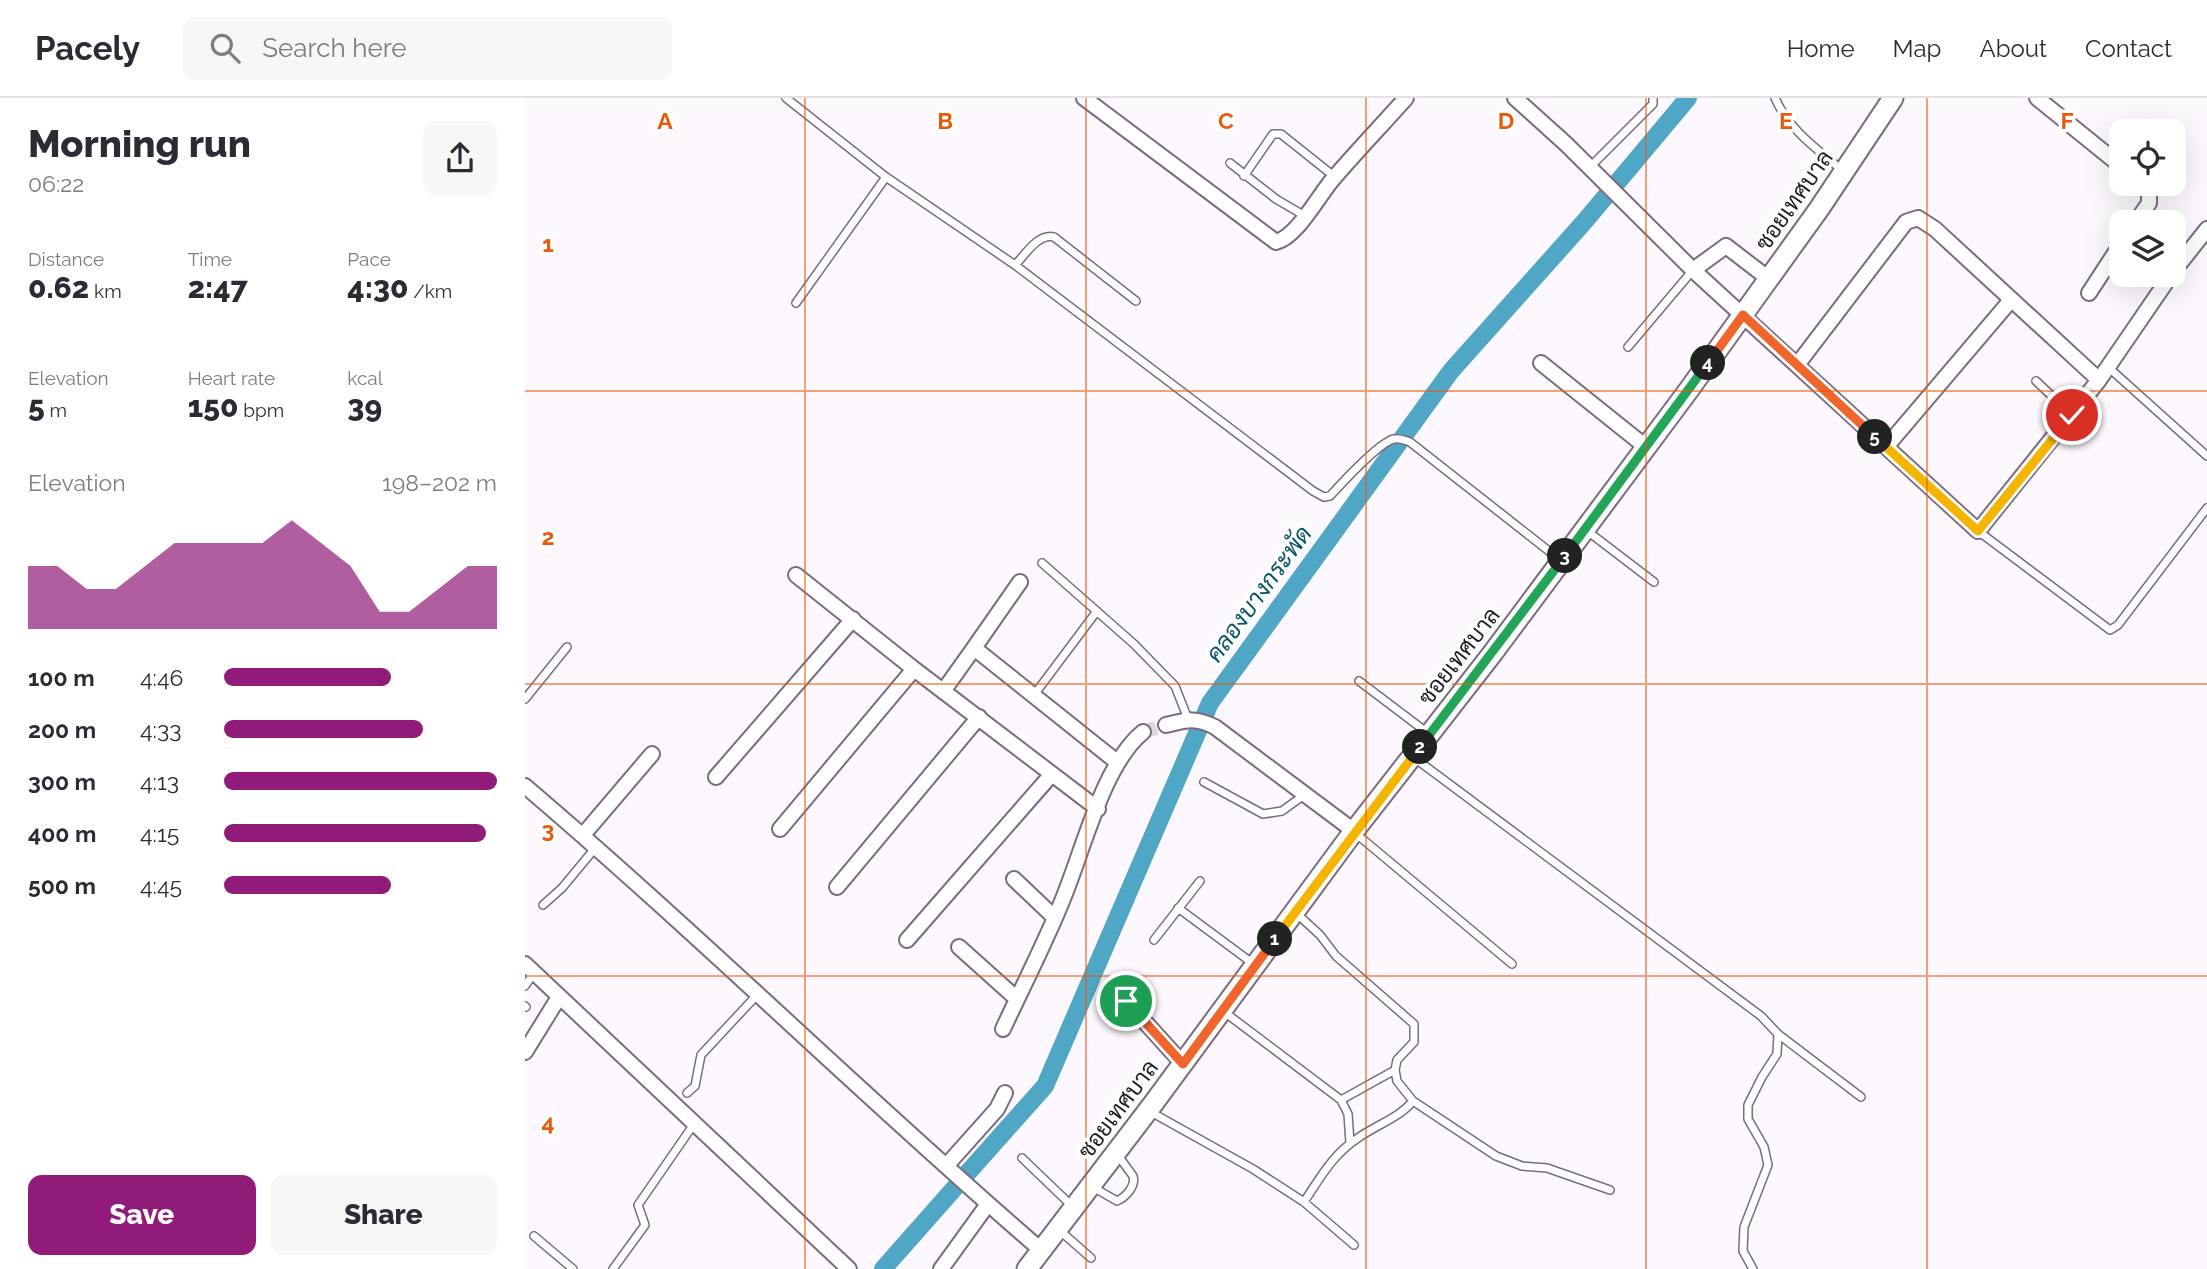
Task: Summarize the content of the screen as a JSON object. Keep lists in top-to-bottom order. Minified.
{"streets":{"street":["ซอยเทศบาล"]},"water":["คลองบางกระพัด"],"page":{"header":"Pacely","search":"Search here","nav":["Home","Map","About","Contact"],"heading":["Morning run","06:22"],"stats":[["Distance","0.62 km"],["Time","2:47"],["Pace","4:30 /km"],["Elevation","5 m"],["Heart rate","150 bpm"],["kcal","39"]],"pins":["4","5","3","2","1"],"chart":["Elevation","198–202 m"],"list":[{"name":"100 m","note":"4:46"},{"name":"200 m","note":"4:33"},{"name":"300 m","note":"4:13"},{"name":"400 m","note":"4:15"},{"name":"500 m","note":"4:45"}],"buttons":["Save","Share"]},"grid":{"columns":["A","B","C","D","E","F"],"rows":["1","2","3","4"]}}
